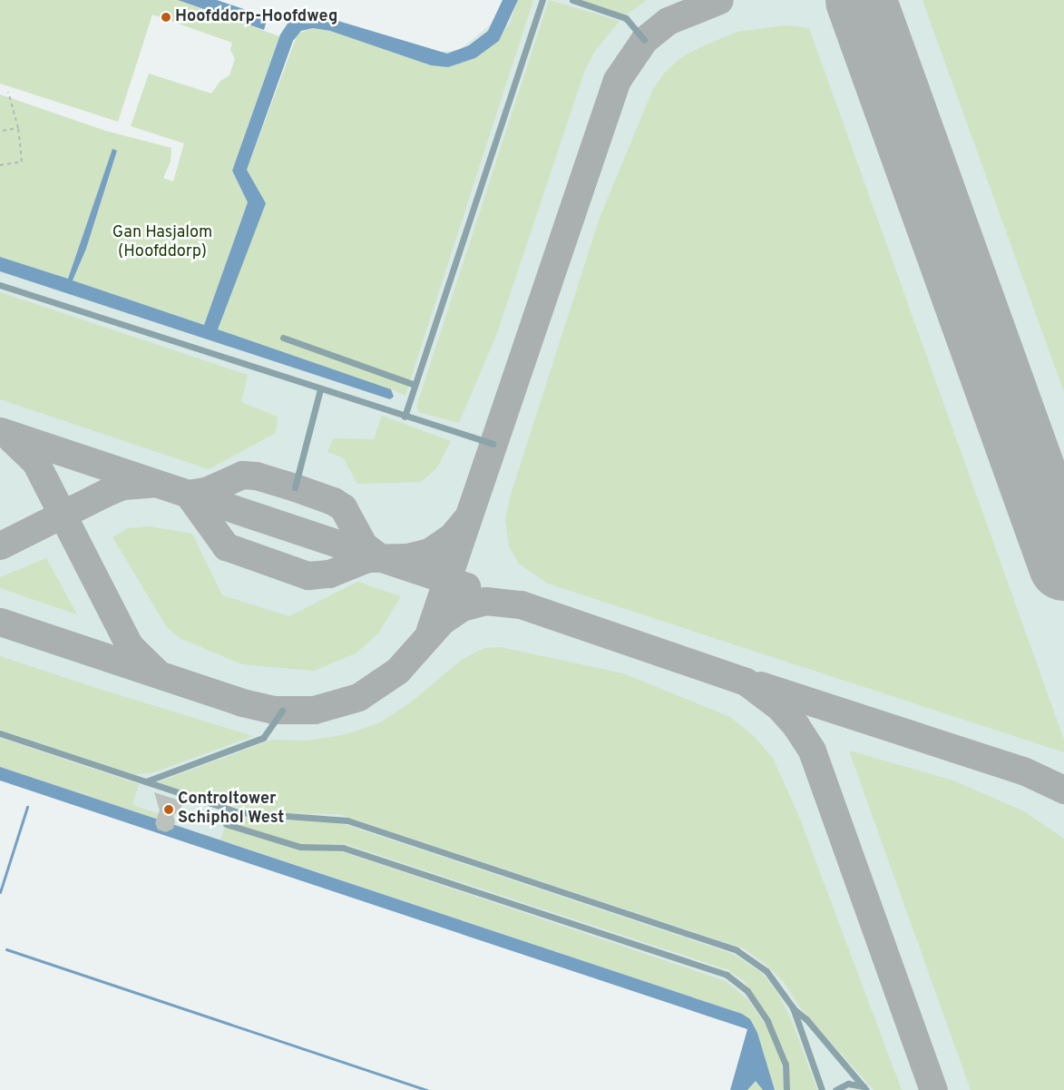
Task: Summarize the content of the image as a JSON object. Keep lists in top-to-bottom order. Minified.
{"parks":["Gan Hasjalom (Hoofddorp)"],"places":["Hoofddorp-Hoofdweg","Controltower Schiphol West"]}
